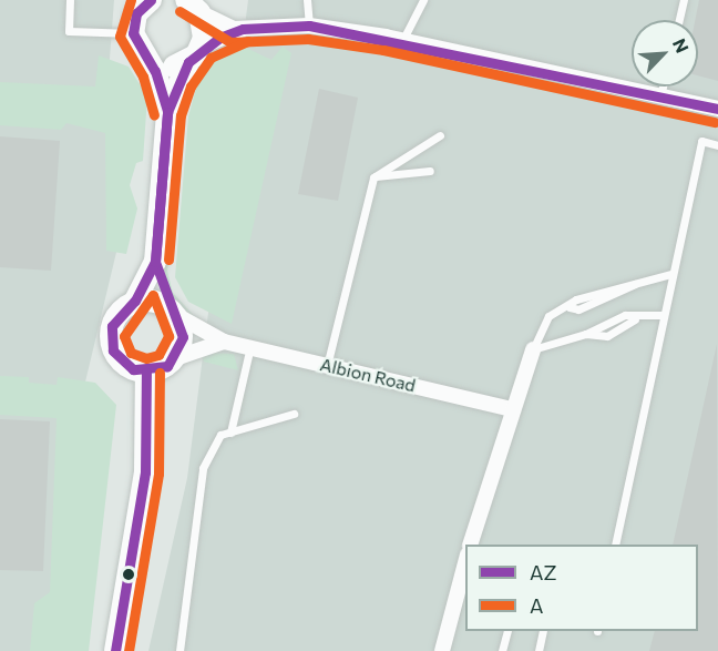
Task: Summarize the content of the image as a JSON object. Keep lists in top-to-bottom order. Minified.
{"streets":{"street":["Albion Road"]},"lines":["transit line AZ","transit line A"],"legend":["AZ","A"],"north":"top right"}
